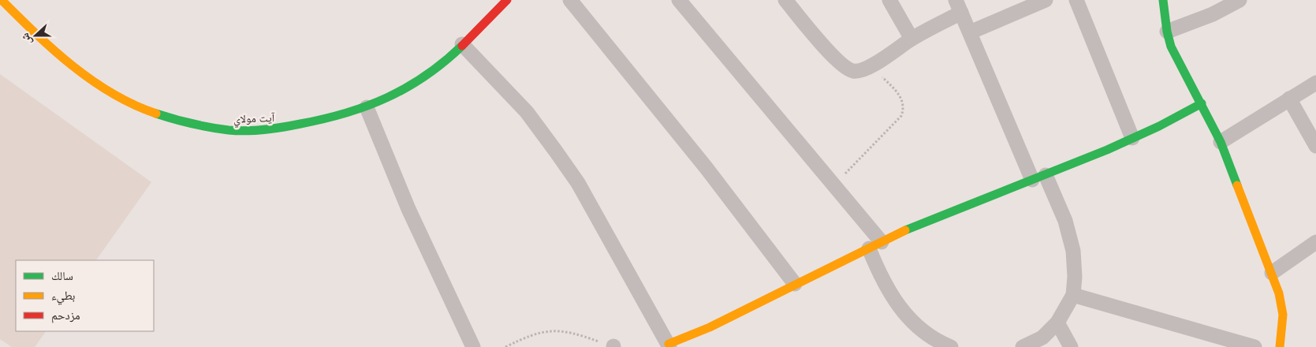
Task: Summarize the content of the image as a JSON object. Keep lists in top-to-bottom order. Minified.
{"streets":{"street":["آيت مولاي"]},"legend":["سالك","بطيء","مزدحم"],"north":"left"}
